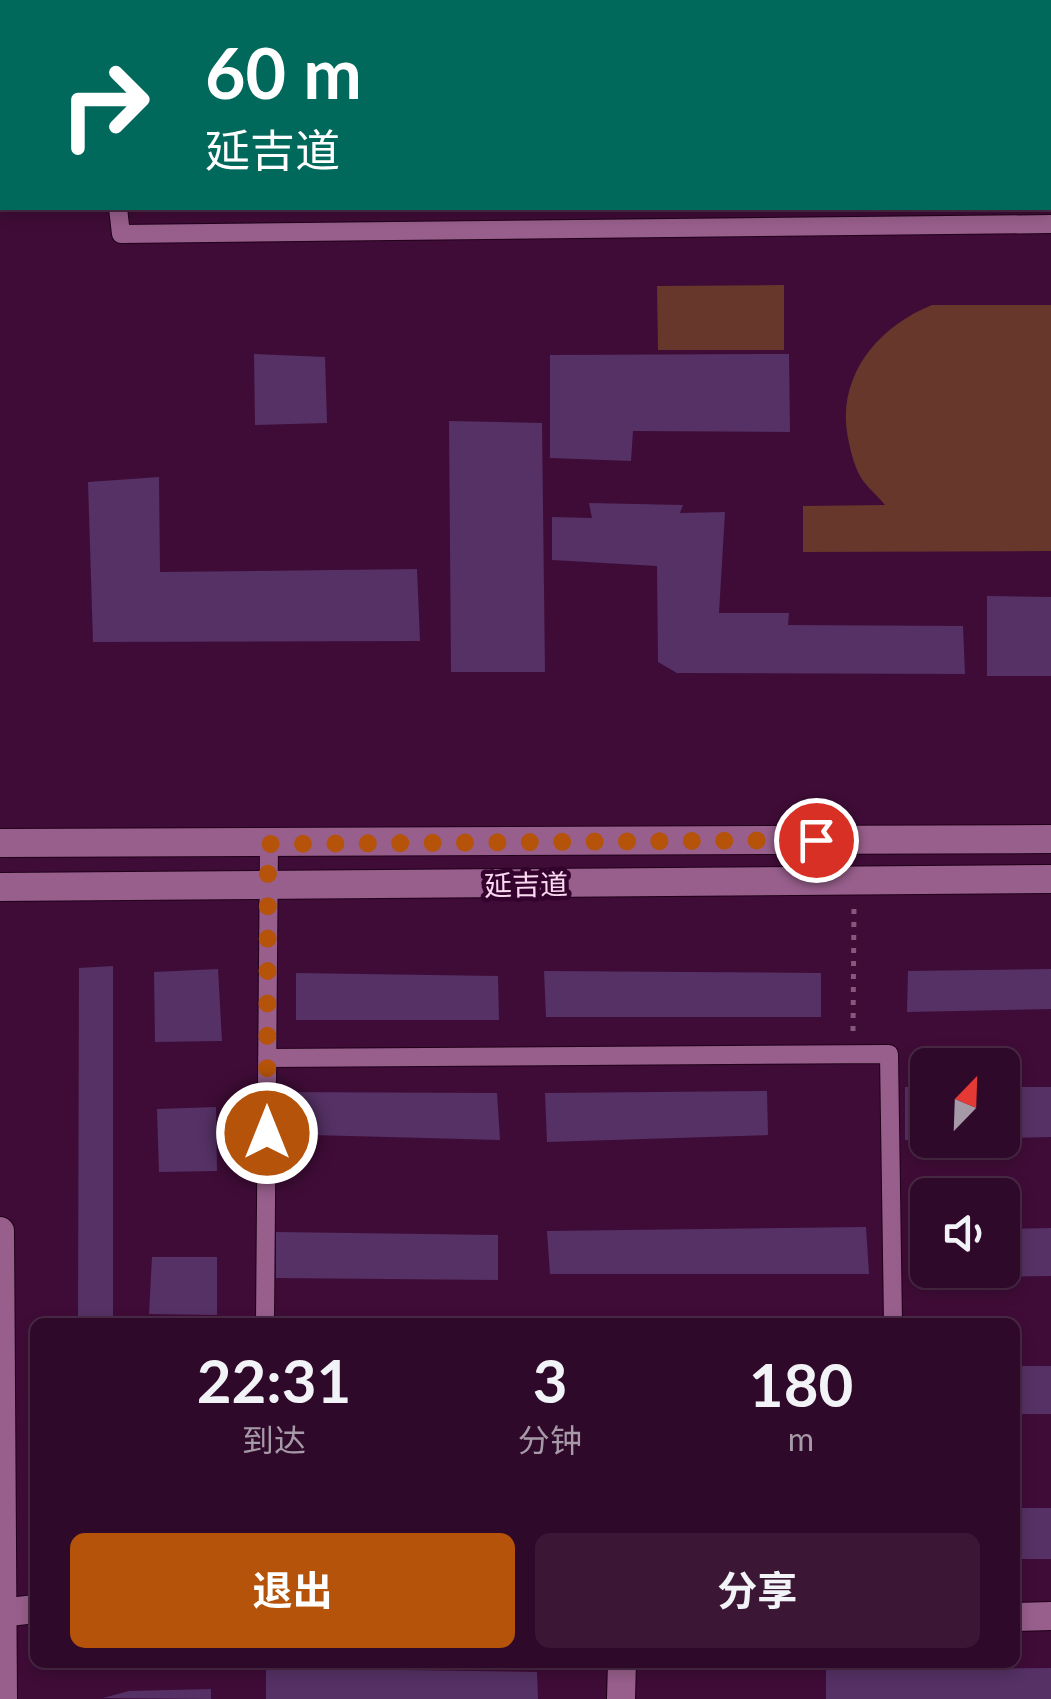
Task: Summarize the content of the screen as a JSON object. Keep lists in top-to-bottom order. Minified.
{"streets":{"main road":["延吉道"]},"north":"top right","page":{"turn":["60 m","延吉道"],"eta":["22:31","到达","3","分钟","180","m"],"buttons":["退出","分享"]}}
